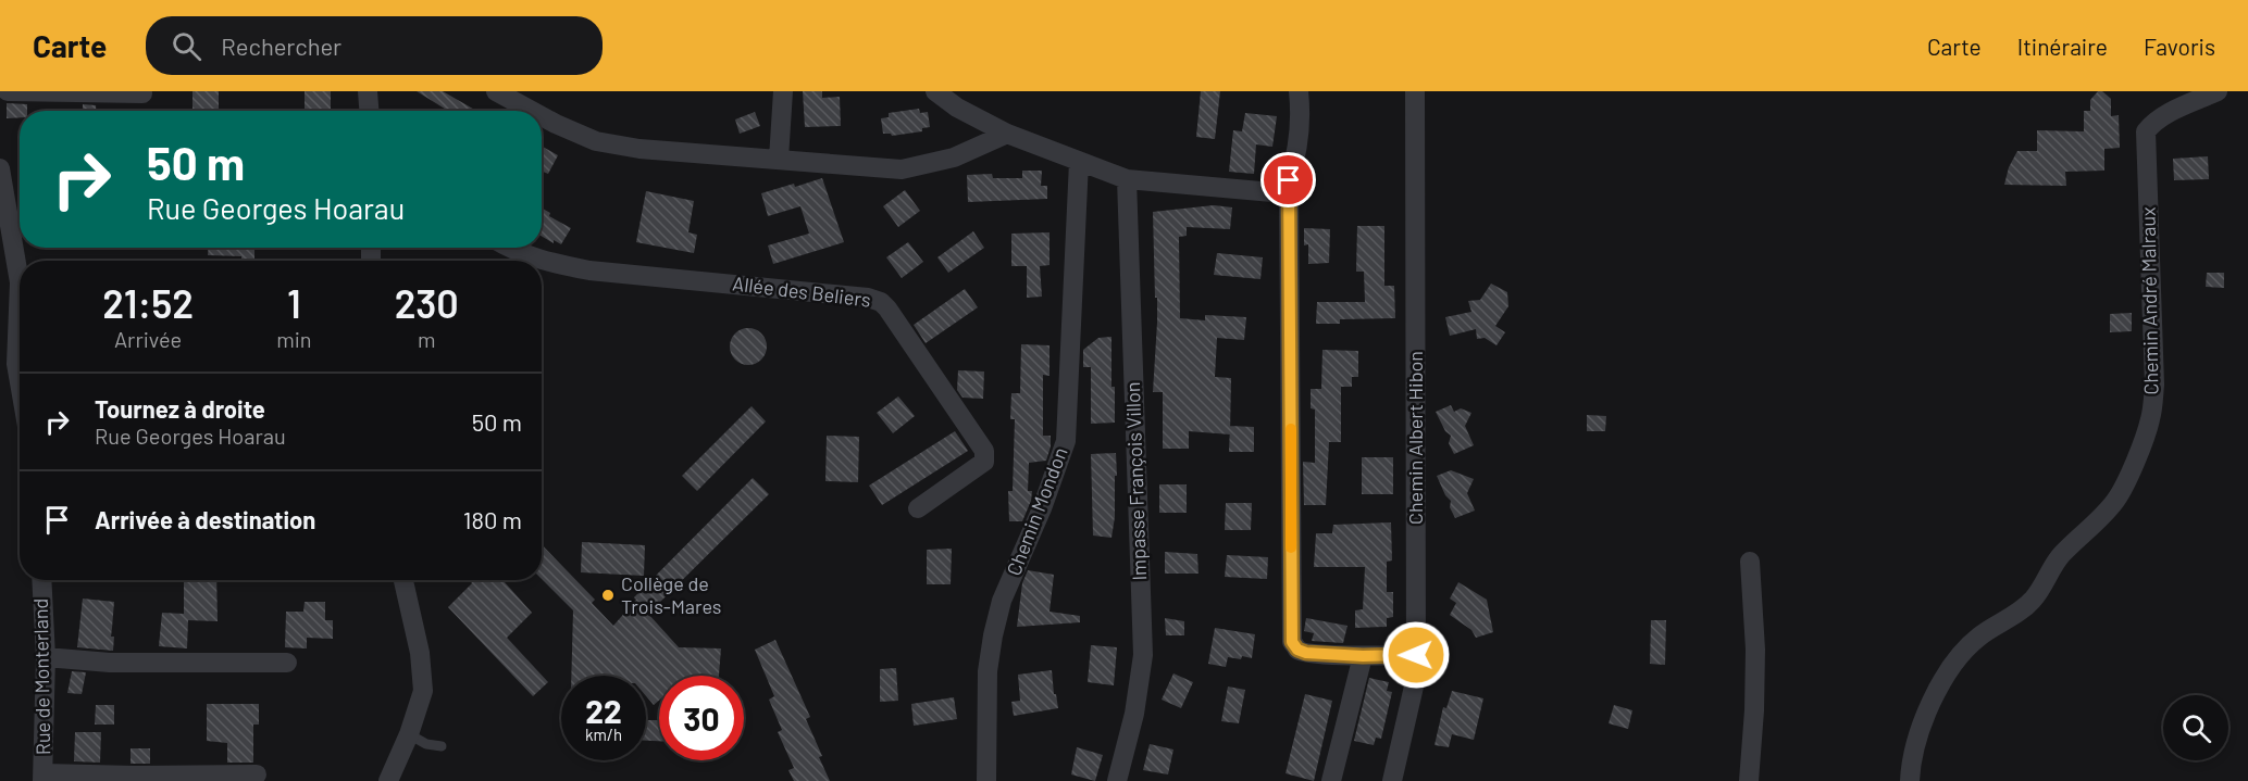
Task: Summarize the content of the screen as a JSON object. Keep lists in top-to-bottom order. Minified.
{"streets":{"street":["Allée des Beliers","Chemin André Malraux","Chemin Albert Hibon","Impasse François Villon","Chemin Mondon","Rue de Monterland"]},"places":["Collège de Trois-Mares"],"page":{"header":"Carte","search":"Rechercher","nav":["Carte","Itinéraire","Favoris"],"turn":["50 m","Rue Georges Hoarau"],"eta":["21:52","Arrivée","1","min","230","m"],"list":[{"name":"Tournez à droite","note":"Rue Georges Hoarau","value":"50 m"},{"name":"Arrivée à destination","value":"180 m"}],"speed":"22 km/h","limit":"30"}}
